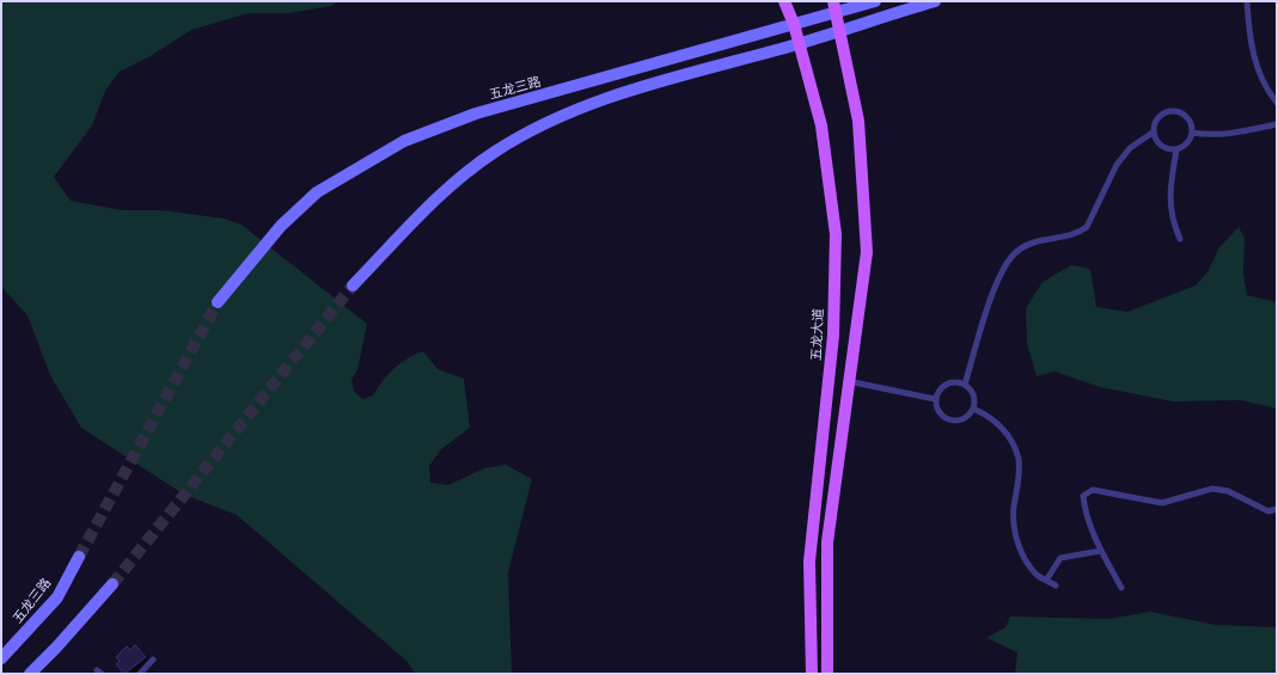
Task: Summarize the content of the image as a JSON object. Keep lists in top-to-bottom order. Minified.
{"streets":{"main road":["五龙三路","五龙大道"]},"crossings":[["五龙三路","五龙大道"]]}
